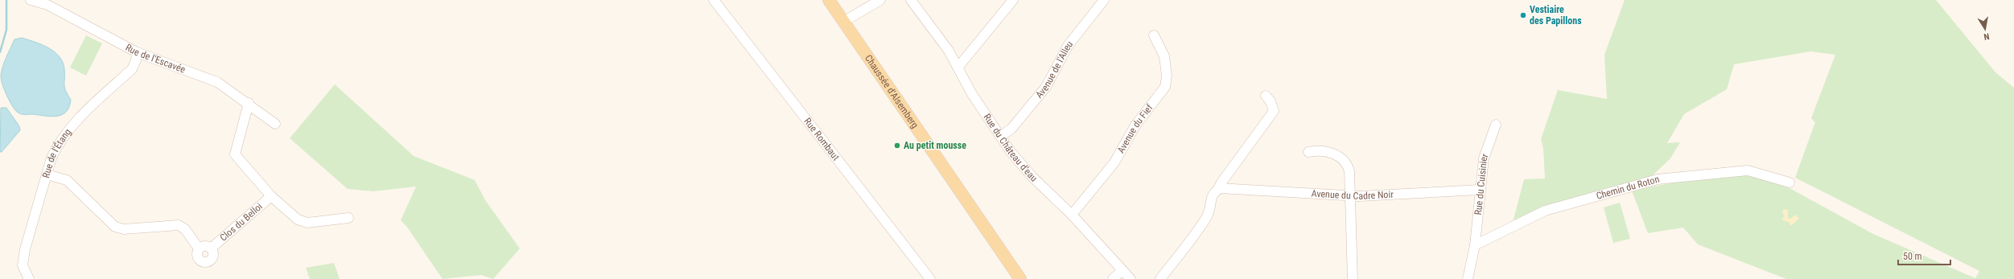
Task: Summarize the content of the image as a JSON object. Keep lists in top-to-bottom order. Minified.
{"streets":{"main road":["Chaussée d'Alsemberg"],"street":["Rue de l'Escavée","Avenue de l'Alleu","Avenue du Fief","Rue Rombaut","Rue du Château d'eau","Rue de l'Étang","Rue du Cuisinier","Chemin du Roton","Avenue du Cadre Noir","Clos du Belloi"]},"crossings":[["Rue de l'Escavée","Rue de l'Étang"],["Rue de l'Escavée","Clos du Belloi"],["Avenue de l'Alleu","Rue du Château d'eau"],["Avenue du Fief","Rue du Château d'eau"],["Rue du Cuisinier","Chemin du Roton"],["Rue du Cuisinier","Avenue du Cadre Noir"]],"places":["Vestiaire des Papillons","Au petit mousse"],"scale_bar":"50 m","north":"bottom"}
